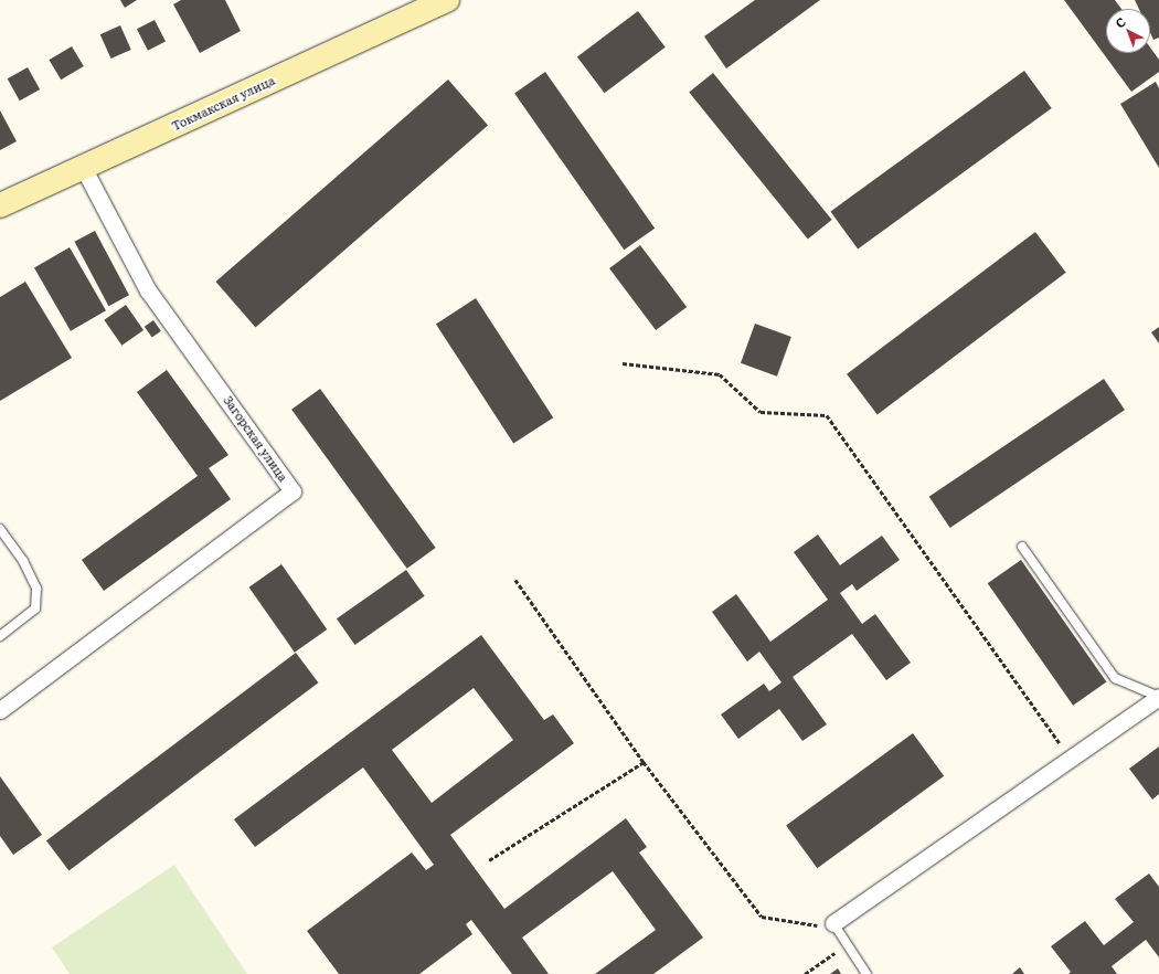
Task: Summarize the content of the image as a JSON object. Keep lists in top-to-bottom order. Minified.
{"streets":{"main road":["Токмакская улица"],"street":["Загорская улица"]},"crossings":[["Токмакская улица","Загорская улица"]],"north":"top left"}
